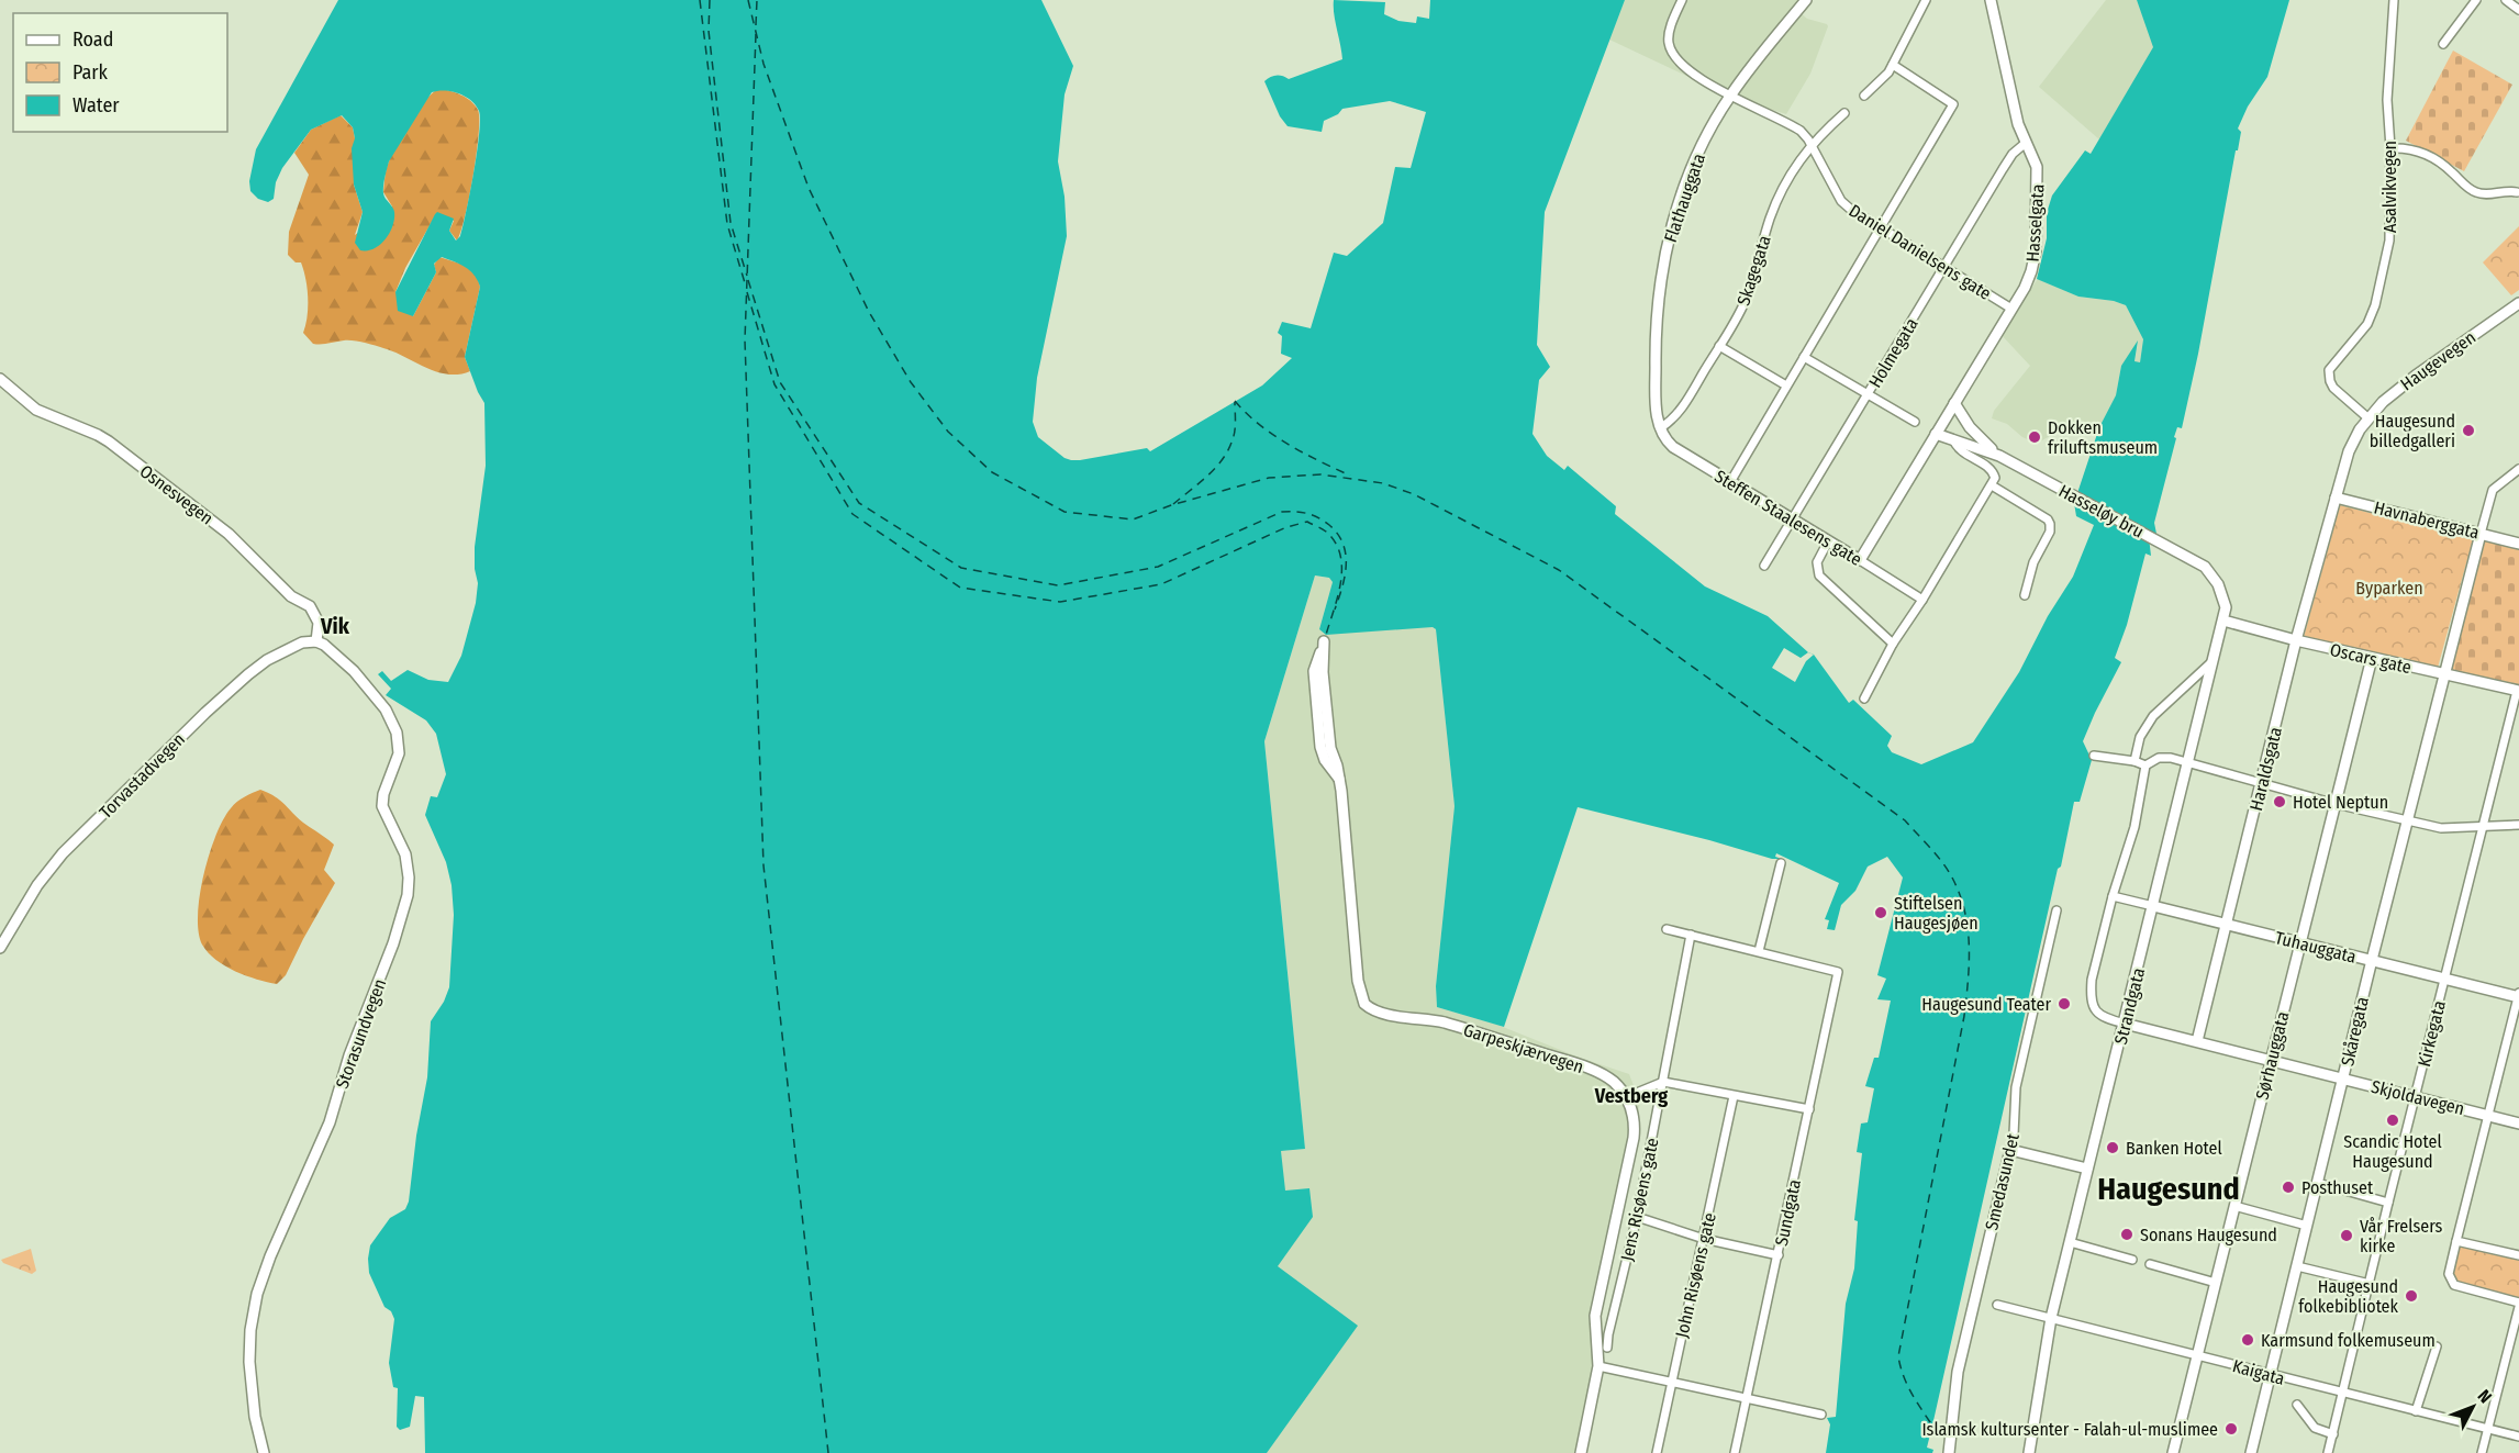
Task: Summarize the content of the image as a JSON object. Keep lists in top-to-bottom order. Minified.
{"streets":{"street":["Asalvikvegen","Flathauggata","Hasselgata","Daniel Danielsens gate","Skagegata","Holmegata","Haugevegen","Osnesvegen","Hasseløy bru","Steffen Staalesens gate","Havnaberggata","Oscars gate","Haraldsgata","Torvastadvegen","Tuhauggata","Strandgata","Skåregata","Storasundvegen","Kirkegata","Garpeskjærvegen","Sørhauggata","Skjoldavegen","Smedasundet","Jens Risøens gate","Sundgata","John Risøens gate","Kaigata"]},"crossings":[["Asalvikvegen","Haugevegen"],["Flathauggata","Daniel Danielsens gate"],["Flathauggata","Skagegata"],["Flathauggata","Steffen Staalesens gate"],["Hasselgata","Daniel Danielsens gate"],["Hasselgata","Holmegata"],["Hasselgata","Steffen Staalesens gate"],["Daniel Danielsens gate","Skagegata"],["Daniel Danielsens gate","Holmegata"],["Skagegata","Steffen Staalesens gate"],["Holmegata","Steffen Staalesens gate"],["Haugevegen","Havnaberggata"],["Haugevegen","Haraldsgata"],["Osnesvegen","Torvastadvegen"],["Osnesvegen","Storasundvegen"],["Hasseløy bru","Strandgata"],["Havnaberggata","Haraldsgata"],["Havnaberggata","Skåregata"],["Oscars gate","Haraldsgata"],["Oscars gate","Strandgata"],["Oscars gate","Skåregata"],["Oscars gate","Kirkegata"],["Oscars gate","Sørhauggata"],["Haraldsgata","Tuhauggata"],["Haraldsgata","Skjoldavegen"],["Torvastadvegen","Storasundvegen"],["Tuhauggata","Strandgata"],["Tuhauggata","Skåregata"],["Tuhauggata","Kirkegata"],["Tuhauggata","Sørhauggata"],["Strandgata","Skjoldavegen"],["Strandgata","Kaigata"],["Skåregata","Skjoldavegen"],["Skåregata","Kaigata"],["Kirkegata","Skjoldavegen"],["Kirkegata","Kaigata"],["Sørhauggata","Skjoldavegen"],["Sørhauggata","Kaigata"]],"districts":["Vik","Vestberg","Haugesund"],"parks":["Byparken"],"places":["Haugesund billedgalleri","Dokken friluftsmuseum","Hotel Neptun","Stiftelsen Haugesjøen","Haugesund Teater","Scandic Hotel Haugesund","Banken Hotel","Posthuset","Sonans Haugesund","Vår Frelsers kirke","Haugesund folkebibliotek","Karmsund folkemuseum","Islamsk kultursenter - Falah-ul-muslimee"],"legend":["Road","Park","Water"],"north":"top right"}
